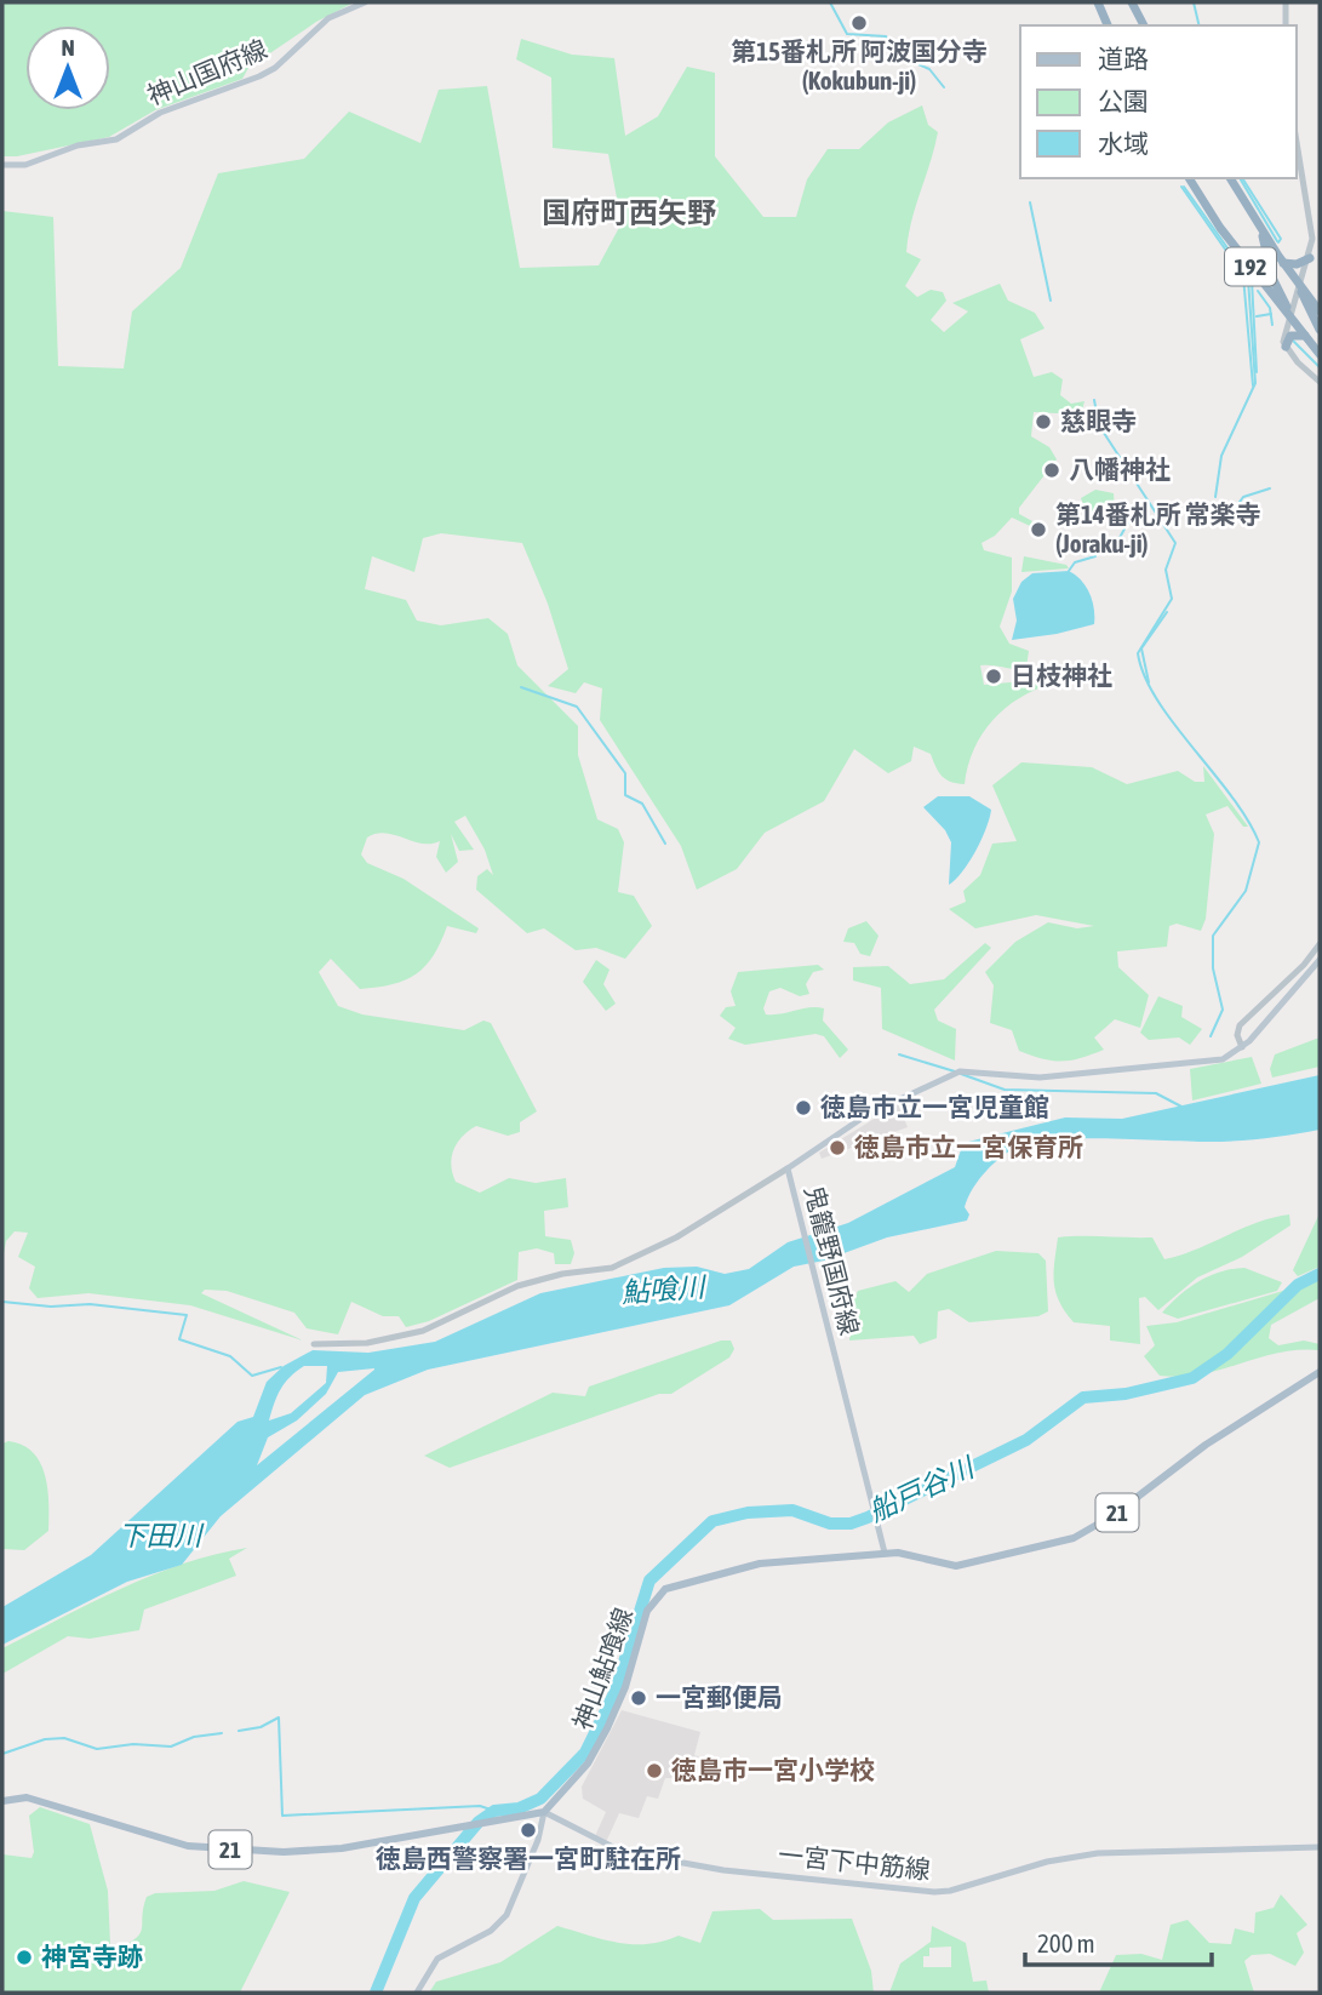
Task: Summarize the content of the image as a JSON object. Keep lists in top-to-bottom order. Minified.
{"streets":{"highway":["192"],"main road":["神山国府線","鬼籠野国府線","21","神山鮎喰線","一宮下中筋線"]},"crossings":[["鬼籠野国府線","神山鮎喰線"],["21","神山鮎喰線"],["21","一宮下中筋線"],["神山鮎喰線","一宮下中筋線"]],"districts":["国府町西矢野"],"water":["鮎喰川","船戸谷川","下田川"],"places":["第15番札所 阿波国分寺 (Kokubun-ji)","慈眼寺","八幡神社","第14番札所 常楽寺 (Joraku-ji)","日枝神社","徳島市立一宮児童館","徳島市立一宮保育所","一宮郵便局","徳島市一宮小学校","徳島西警察署一宮町駐在所","神宮寺跡"],"legend":["道路","公園","水域"],"scale_bar":"200 m","north":"top"}
